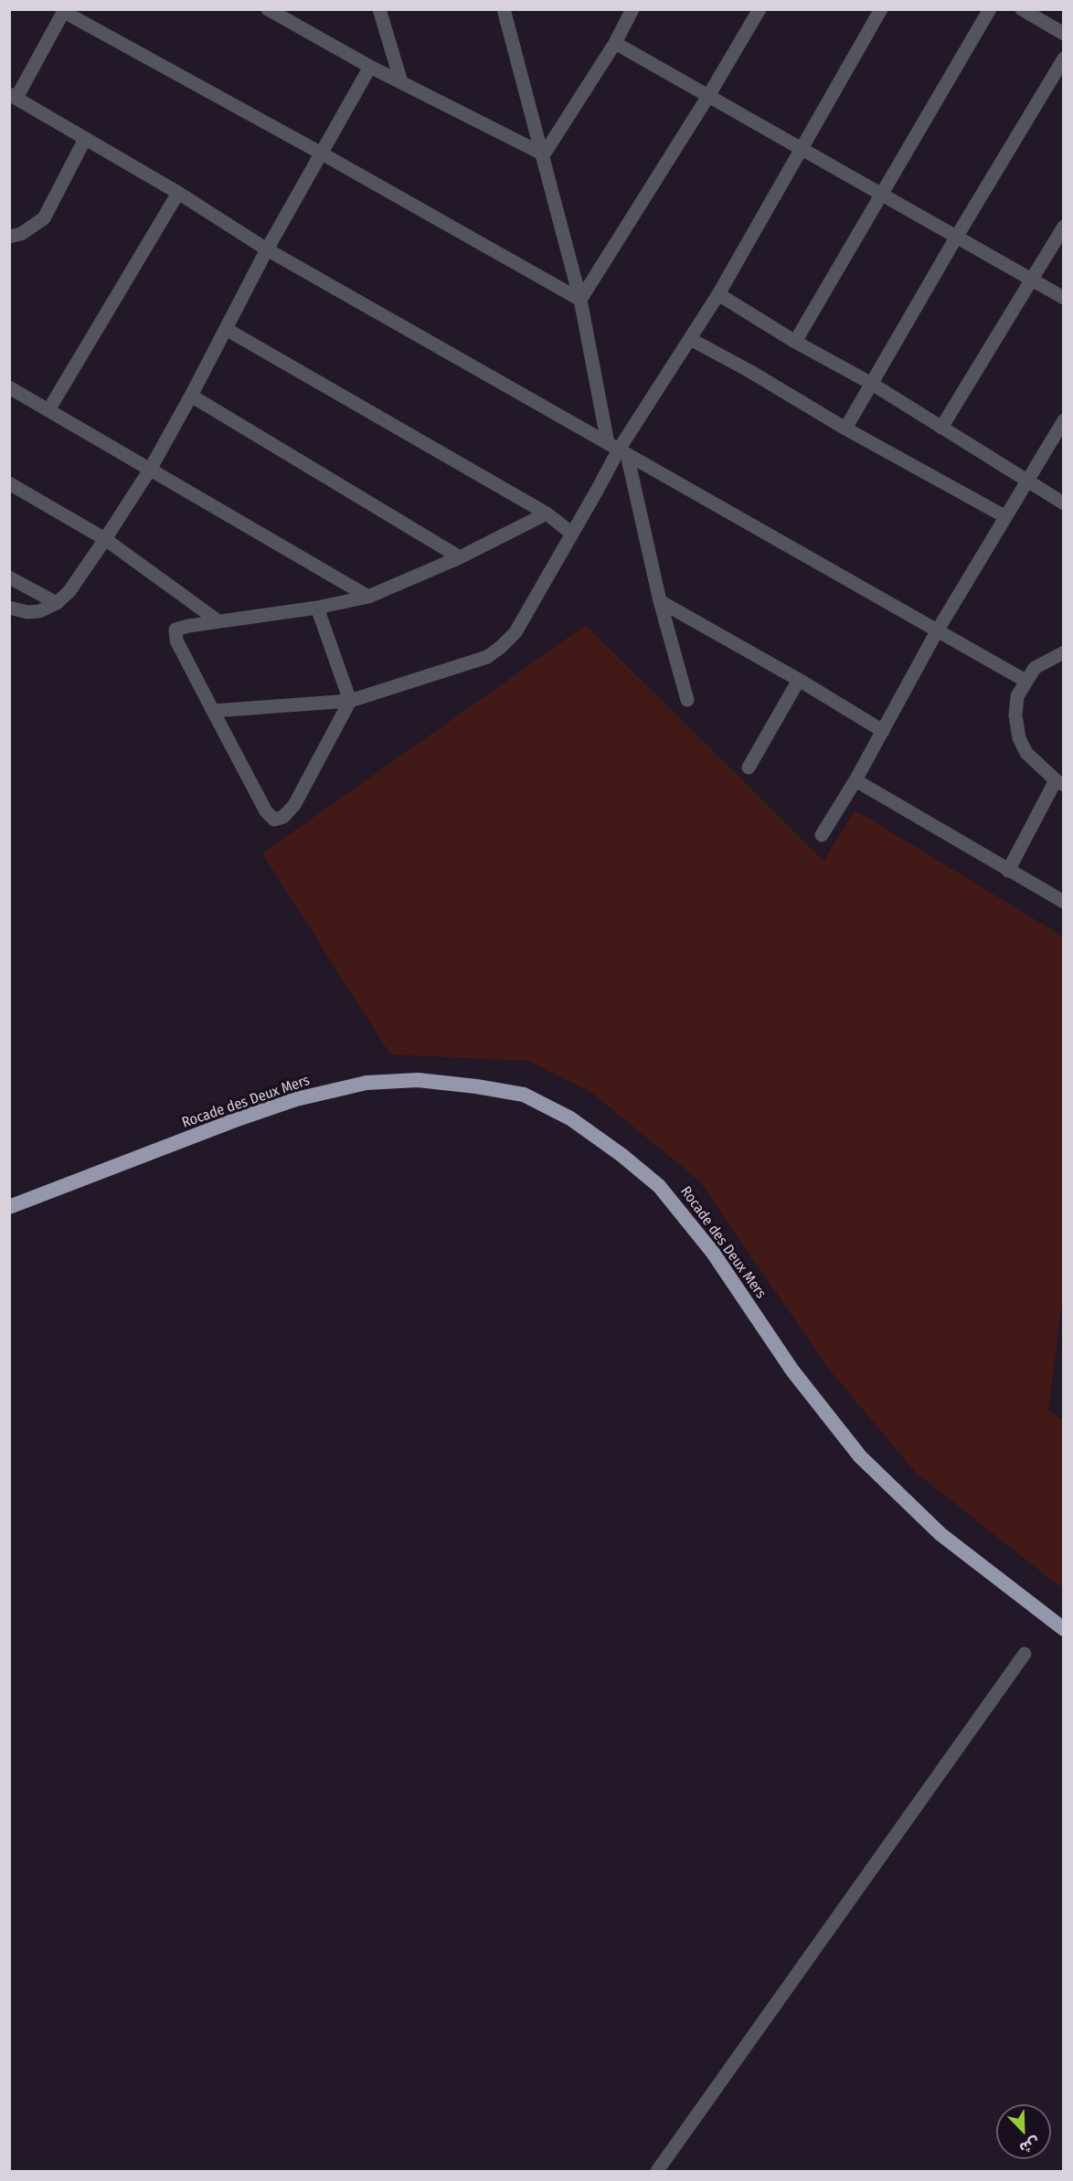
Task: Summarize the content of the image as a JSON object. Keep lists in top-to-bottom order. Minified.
{"streets":{"highway":["Rocade des Deux Mers"]},"north":"bottom right"}
